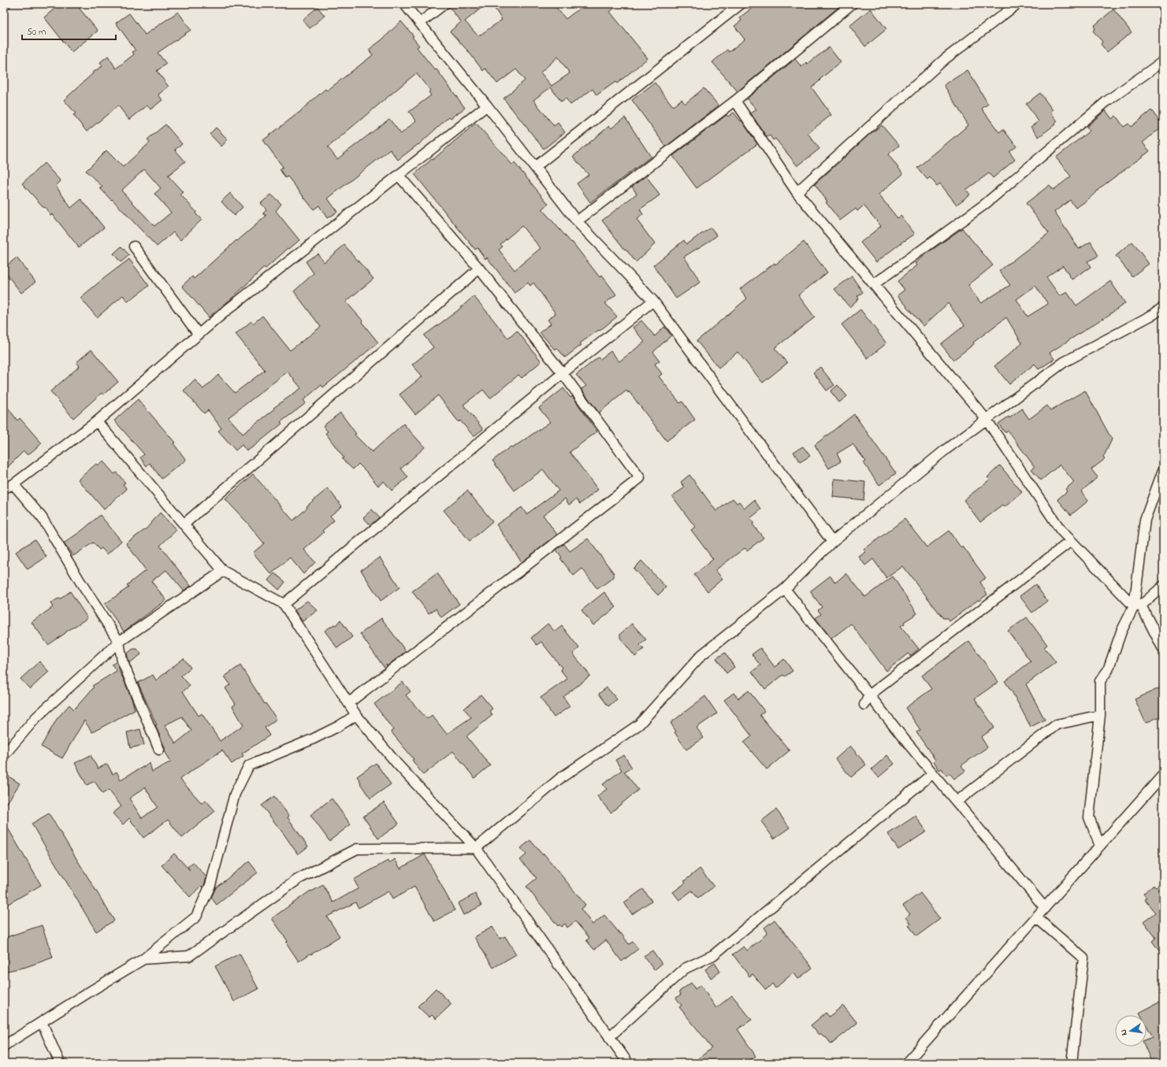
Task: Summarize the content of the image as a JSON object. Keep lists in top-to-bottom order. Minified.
{"scale_bar":"50 m","north":"left"}
